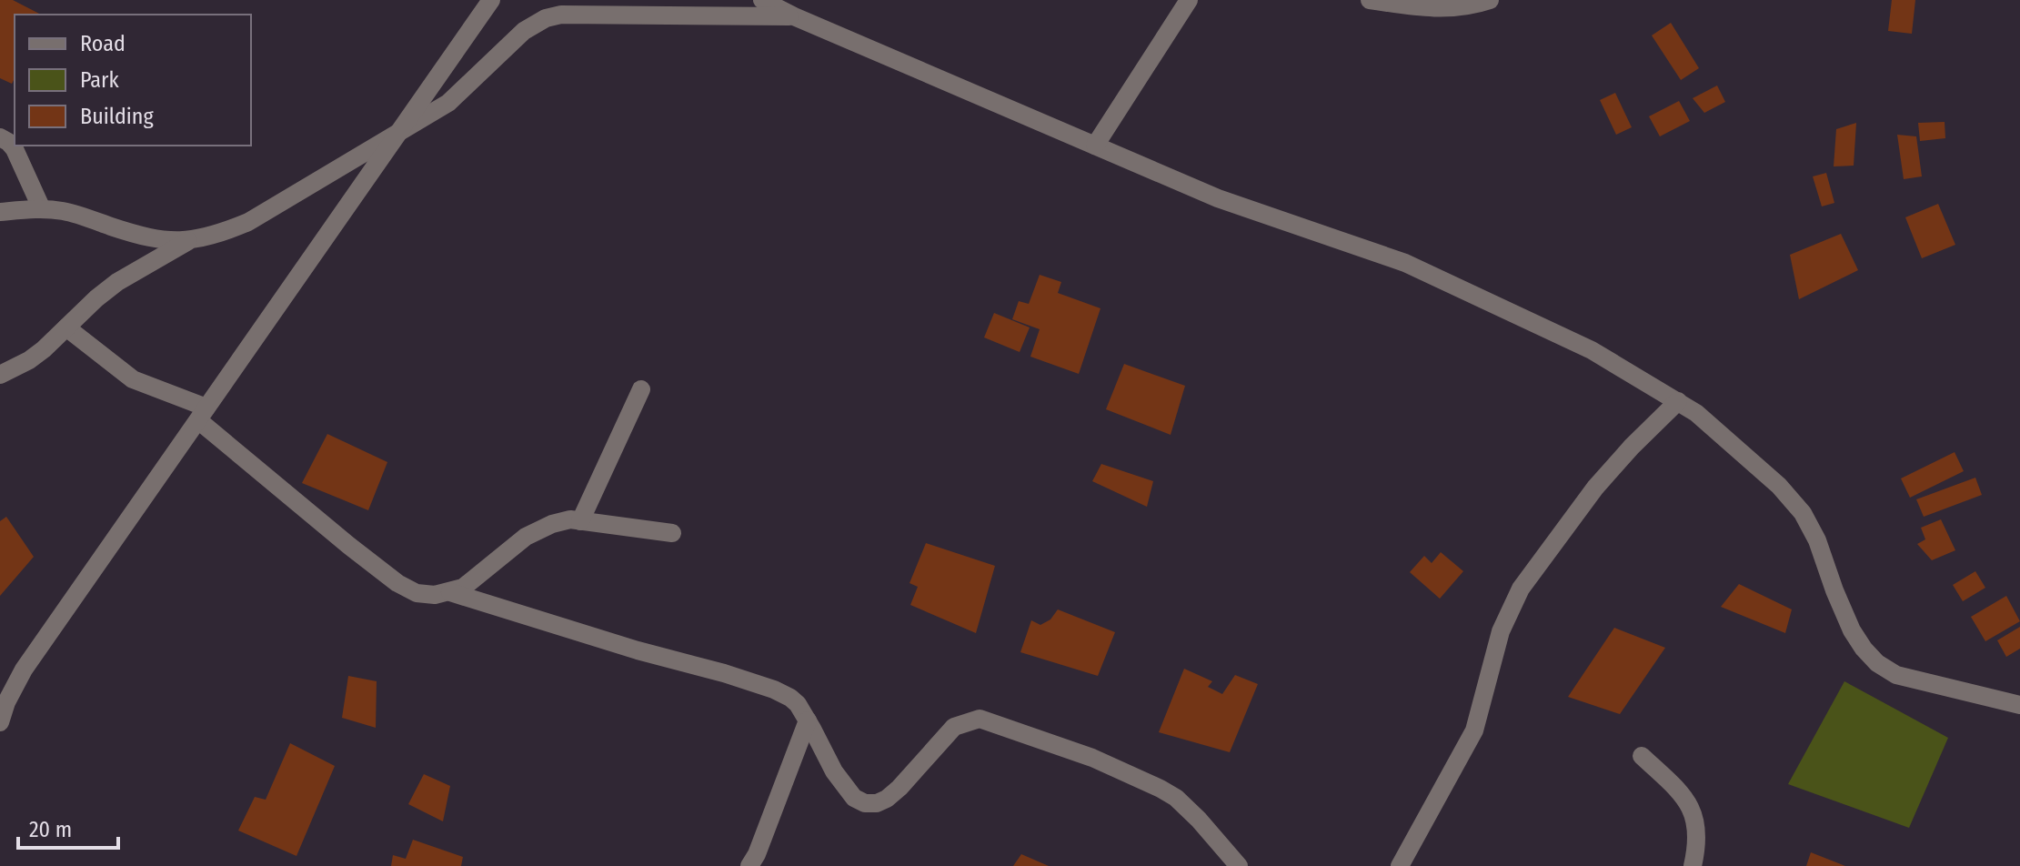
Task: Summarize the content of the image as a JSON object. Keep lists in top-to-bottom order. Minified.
{"legend":["Road","Park","Building"],"scale_bar":"20 m"}
